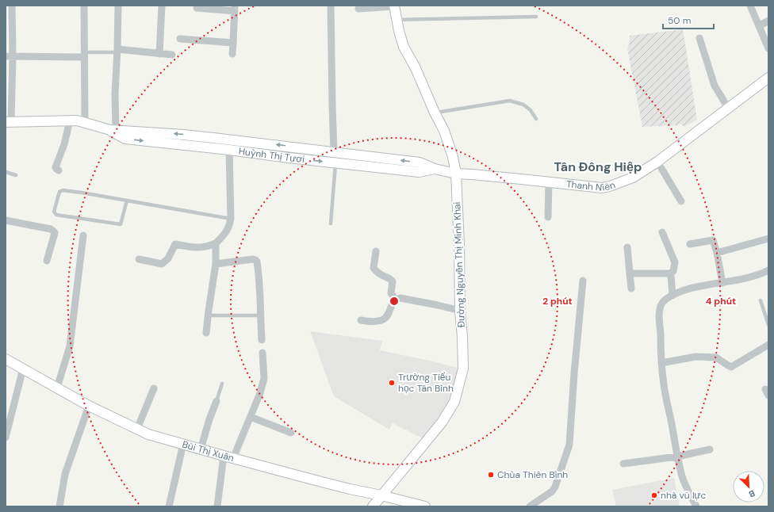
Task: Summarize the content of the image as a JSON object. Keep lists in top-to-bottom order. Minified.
{"streets":{"street":["Huỳnh Thị Tươi","Thanh Niên","Đường Nguyễn Thị Minh Khai","Bùi Thị Xuân"]},"crossings":[["Huỳnh Thị Tươi","Thanh Niên"],["Huỳnh Thị Tươi","Đường Nguyễn Thị Minh Khai"],["Thanh Niên","Đường Nguyễn Thị Minh Khai"],["Đường Nguyễn Thị Minh Khai","Bùi Thị Xuân"]],"districts":["Tân Đông Hiệp"],"places":["Trường Tiểu học Tân Bình","Chùa Thiên Bình","nhà vũ lực"],"scale_bar":"50 m","north":"bottom right","rings":["2 phút","4 phút"]}
